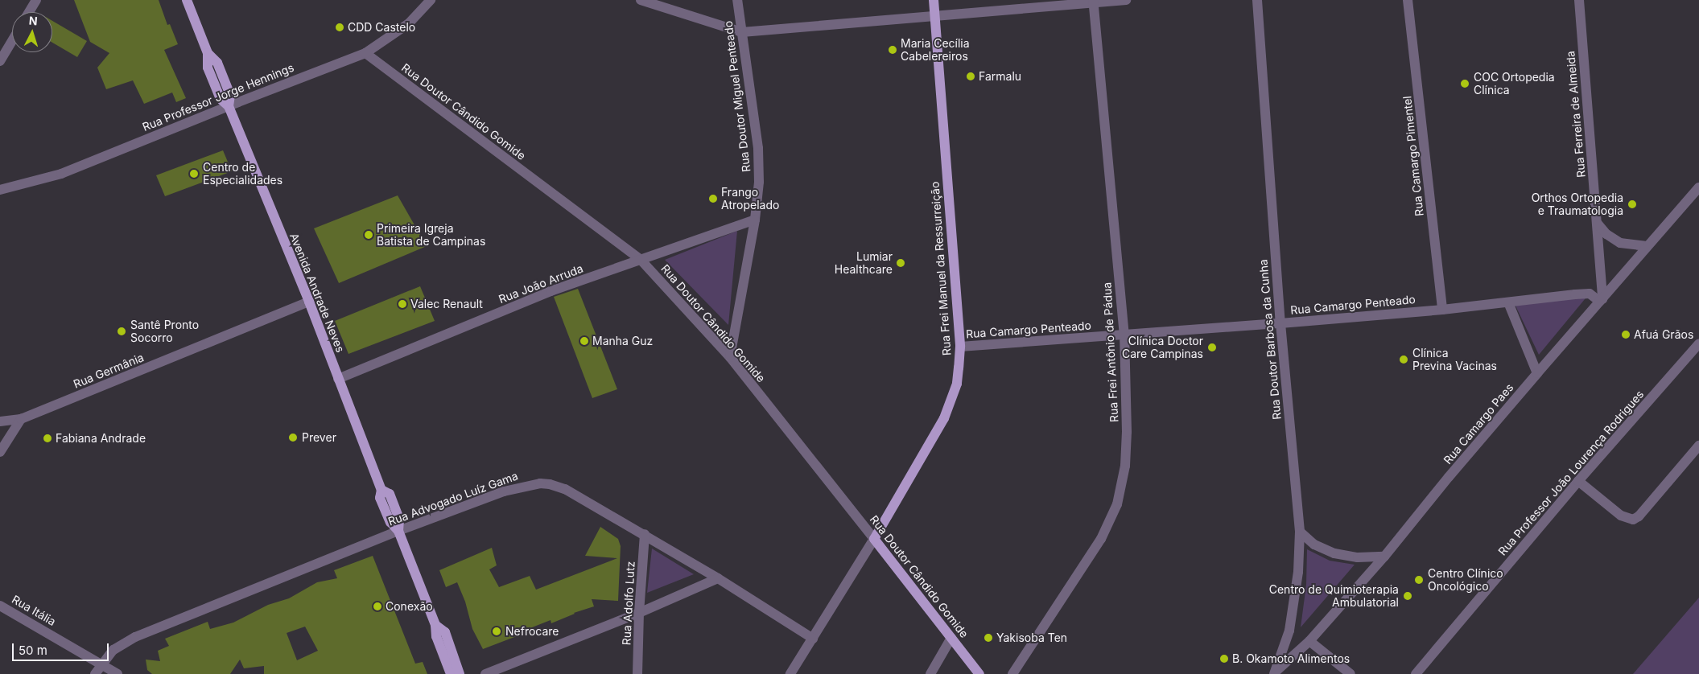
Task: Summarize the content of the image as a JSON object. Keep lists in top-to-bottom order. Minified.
{"streets":{"main road":["Rua Doutor Cândido Gomide","Rua Frei Manuel da Ressurreição","Avenida Andrade Neves"],"street":["Rua Doutor Miguel Penteado","Rua Professor Jorge Hennings","Rua Ferreira de Almeida","Rua Camargo Pimentel","Rua João Arruda","Rua Camargo Penteado","Rua Doutor Barbosa da Cunha","Rua Frei Antônio de Pádua","Rua Germânia","Rua Camargo Paes","Rua Professor João Lourença Rodrigues","Rua Advogado Luíz Gama","Rua Adolfo Lutz","Rua Itália"]},"crossings":[["Rua Doutor Miguel Penteado","Rua Doutor Cândido Gomide"],["Rua Doutor Miguel Penteado","Rua João Arruda"],["Rua Professor Jorge Hennings","Rua Doutor Cândido Gomide"],["Rua Professor Jorge Hennings","Avenida Andrade Neves"],["Rua Doutor Cândido Gomide","Rua Frei Manuel da Ressurreição"],["Rua Doutor Cândido Gomide","Rua João Arruda"],["Rua Ferreira de Almeida","Rua Camargo Penteado"],["Rua Ferreira de Almeida","Rua Camargo Paes"],["Rua Camargo Pimentel","Rua Camargo Penteado"],["Rua Frei Manuel da Ressurreição","Rua Camargo Penteado"],["Rua João Arruda","Avenida Andrade Neves"],["Avenida Andrade Neves","Rua Germânia"],["Avenida Andrade Neves","Rua Advogado Luíz Gama"],["Rua Camargo Penteado","Rua Doutor Barbosa da Cunha"],["Rua Camargo Penteado","Rua Frei Antônio de Pádua"],["Rua Camargo Penteado","Rua Camargo Paes"],["Rua Doutor Barbosa da Cunha","Rua Camargo Paes"],["Rua Advogado Luíz Gama","Rua Adolfo Lutz"],["Rua Advogado Luíz Gama","Rua Itália"]],"places":["CDD Castelo","Maria Cecília Cabelereiros","Farmalu","COC Ortopedia Clínica","Centro de Especialidades","Frango Atropelado","Orthos Ortopedia e Traumatologia","Primeira Igreja Batista de Campinas","Lumiar Healthcare","Valec Renault","Santê Pronto Socorro","Afuá Grãos","Manha Guz","Clínica Doctor Care Campinas","Clínica Previna Vacinas","Prever","Fabiana Andrade","Centro Clínico Oncológico","Centro de Quimioterapia Ambulatorial","Conexão","Nefrocare","Yakisoba Ten","B. Okamoto Alimentos"],"scale_bar":"50 m","north":"top"}
